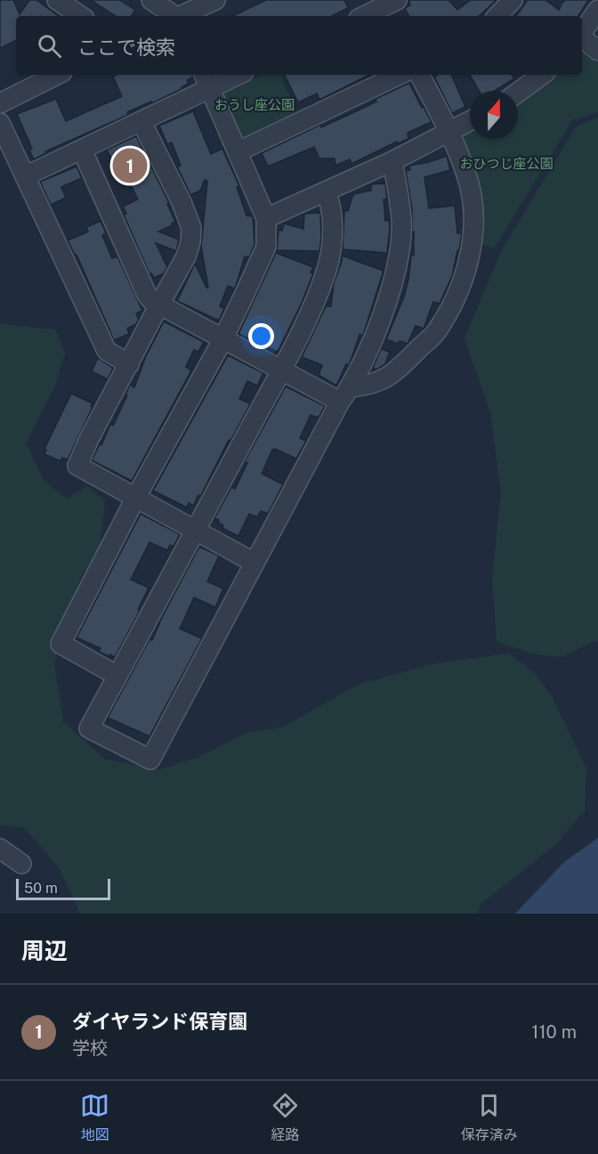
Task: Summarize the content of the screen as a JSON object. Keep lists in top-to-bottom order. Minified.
{"parks":["おうし座公園","おひつじ座公園"],"scale_bar":"50 m","north":"top","page":{"search":"ここで検索","pins":"1","scale":"50 m","heading":"周辺","list":[{"mark":"1","name":"ダイヤランド保育園","note":"学校","value":"110 m"}],"nav":["地図","経路","保存済み"]}}
